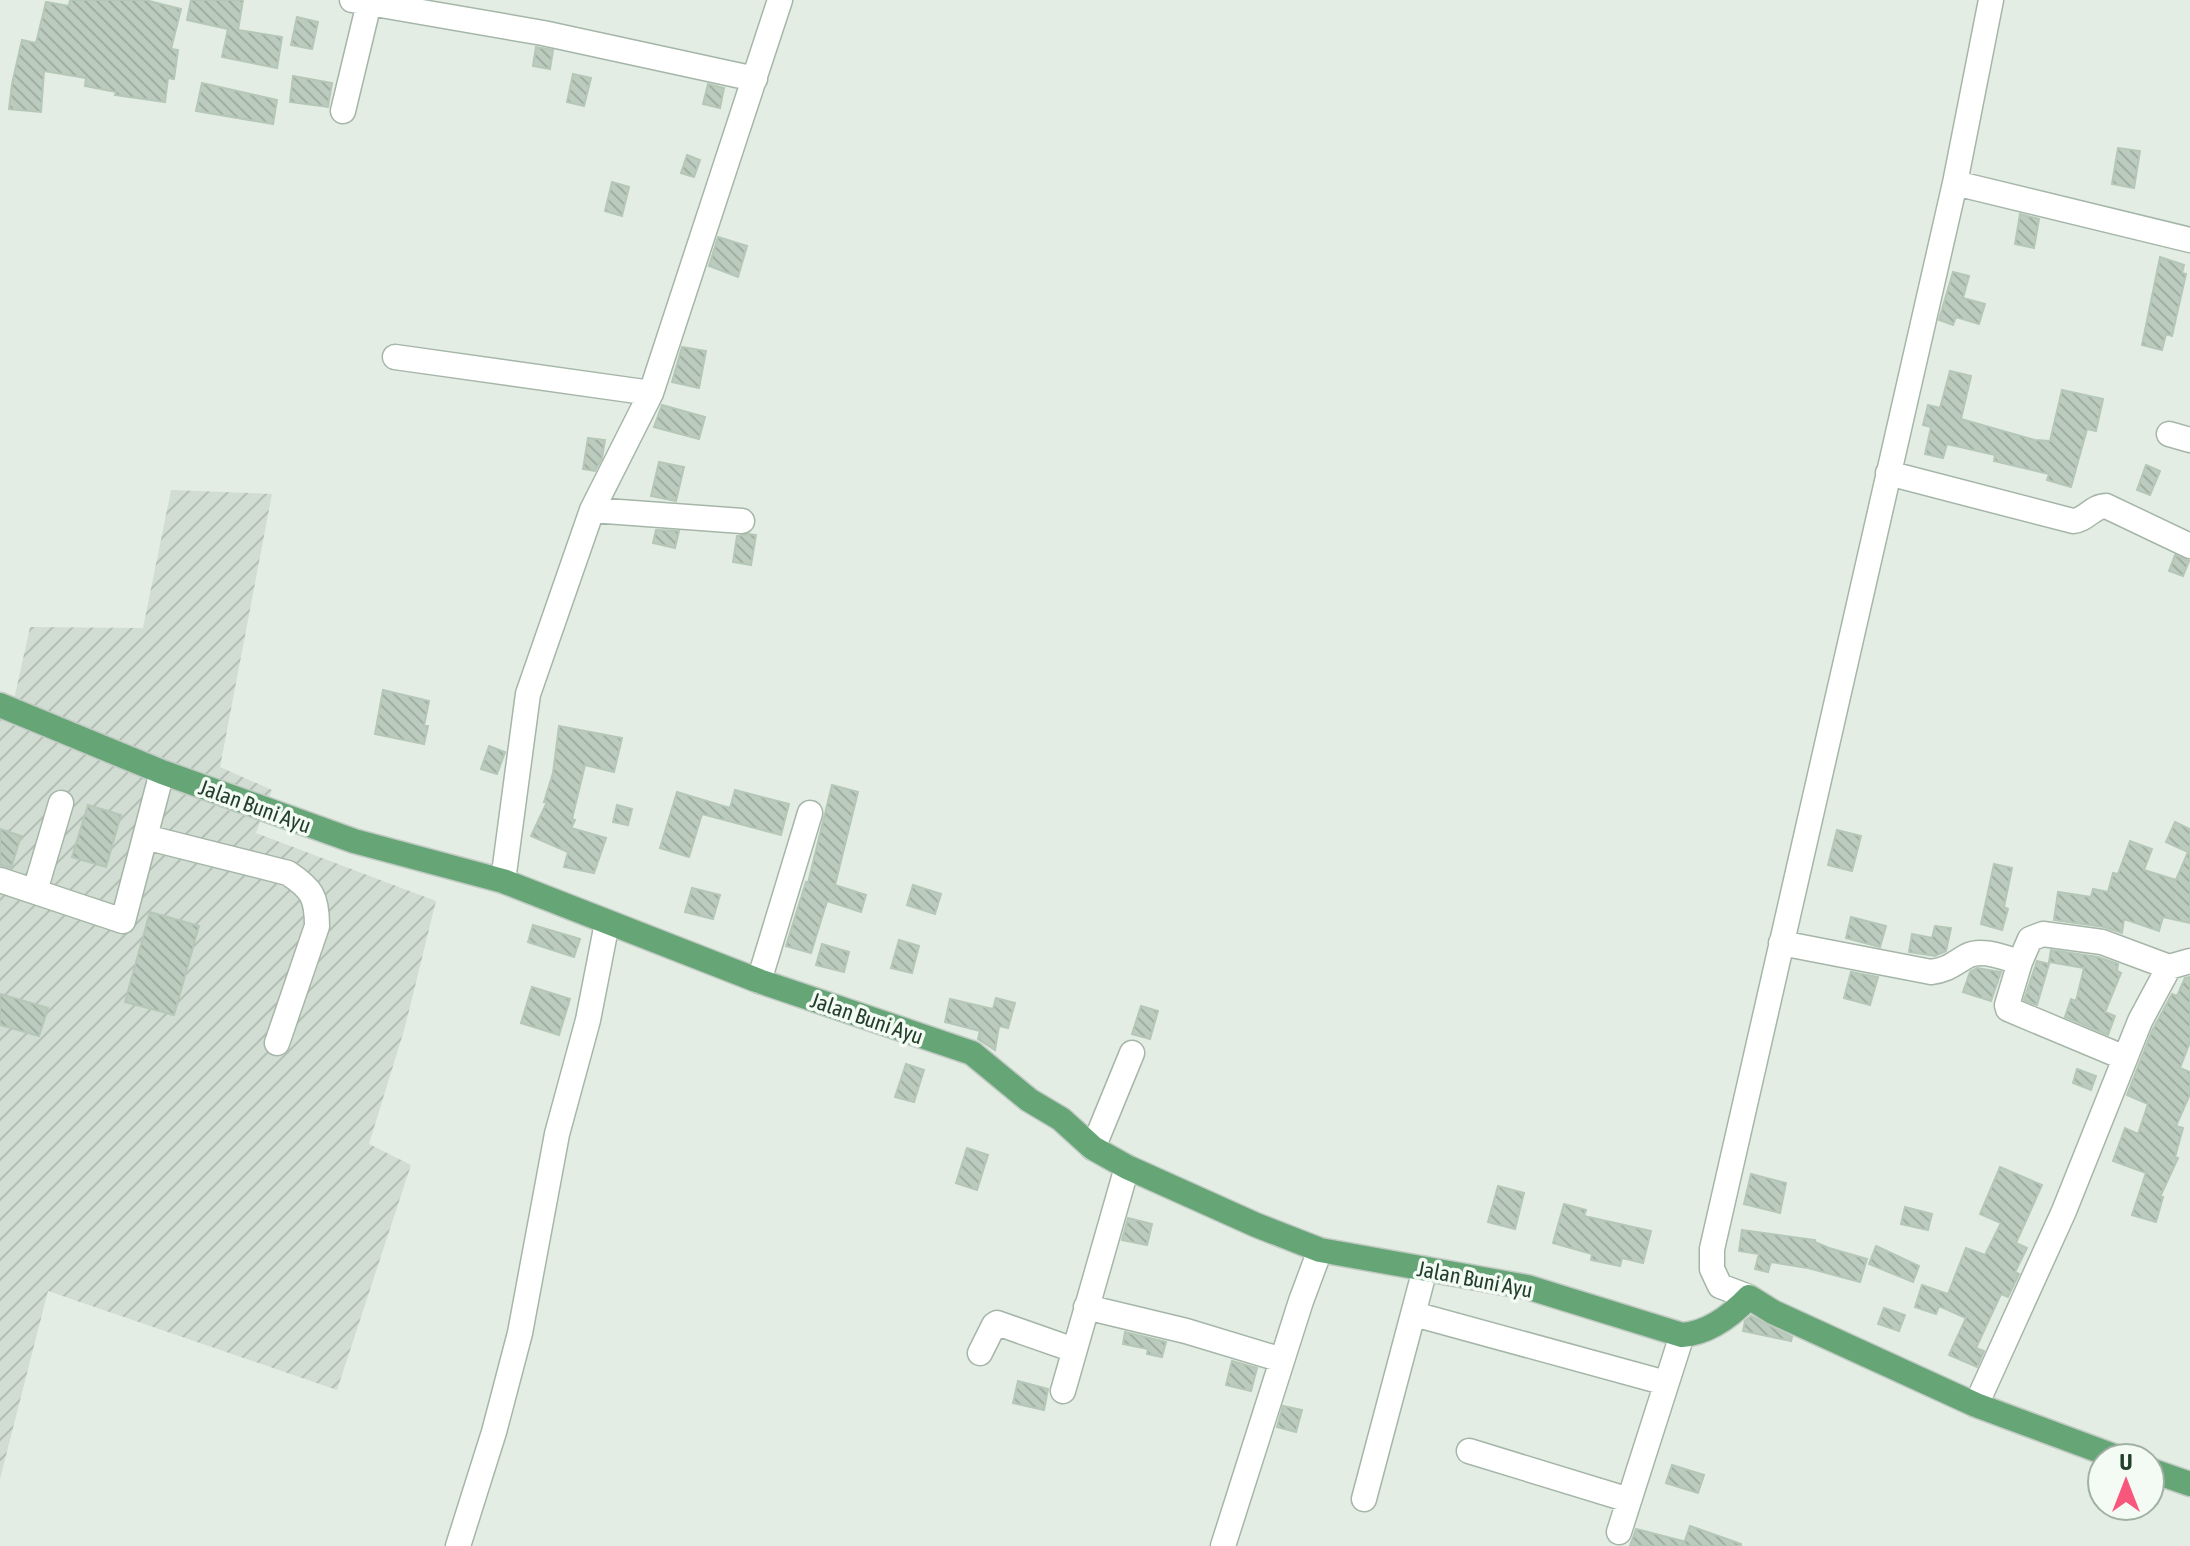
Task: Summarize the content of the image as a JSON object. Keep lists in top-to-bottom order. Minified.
{"streets":{"main road":["Jalan Buni Ayu"]},"north":"top"}
